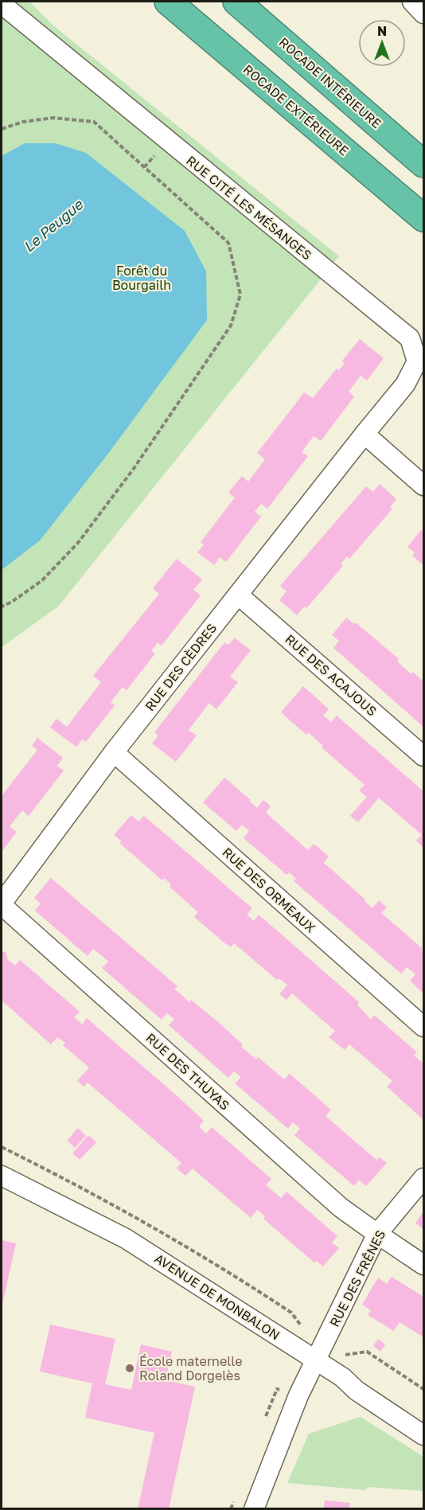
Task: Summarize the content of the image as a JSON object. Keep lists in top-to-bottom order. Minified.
{"streets":{"highway":["ROCADE INTÉRIEURE","ROCADE EXTÉRIEURE"],"street":["RUE CITÉ LES MÉSANGES","RUE DES CÈDRES","RUE DES ACAJOUS","RUE DES ORMEAUX","RUE DES THUYAS","RUE DES FRÊNES","AVENUE DE MONBALON"]},"crossings":[["RUE CITÉ LES MÉSANGES","RUE DES CÈDRES"],["RUE DES CÈDRES","RUE DES ACAJOUS"],["RUE DES CÈDRES","RUE DES ORMEAUX"],["RUE DES CÈDRES","RUE DES THUYAS"],["RUE DES THUYAS","RUE DES FRÊNES"],["RUE DES FRÊNES","AVENUE DE MONBALON"]],"water":["Le Peugue"],"parks":["Forêt du Bourgailh"],"places":["École maternelle Roland Dorgelès"],"north":"top"}
